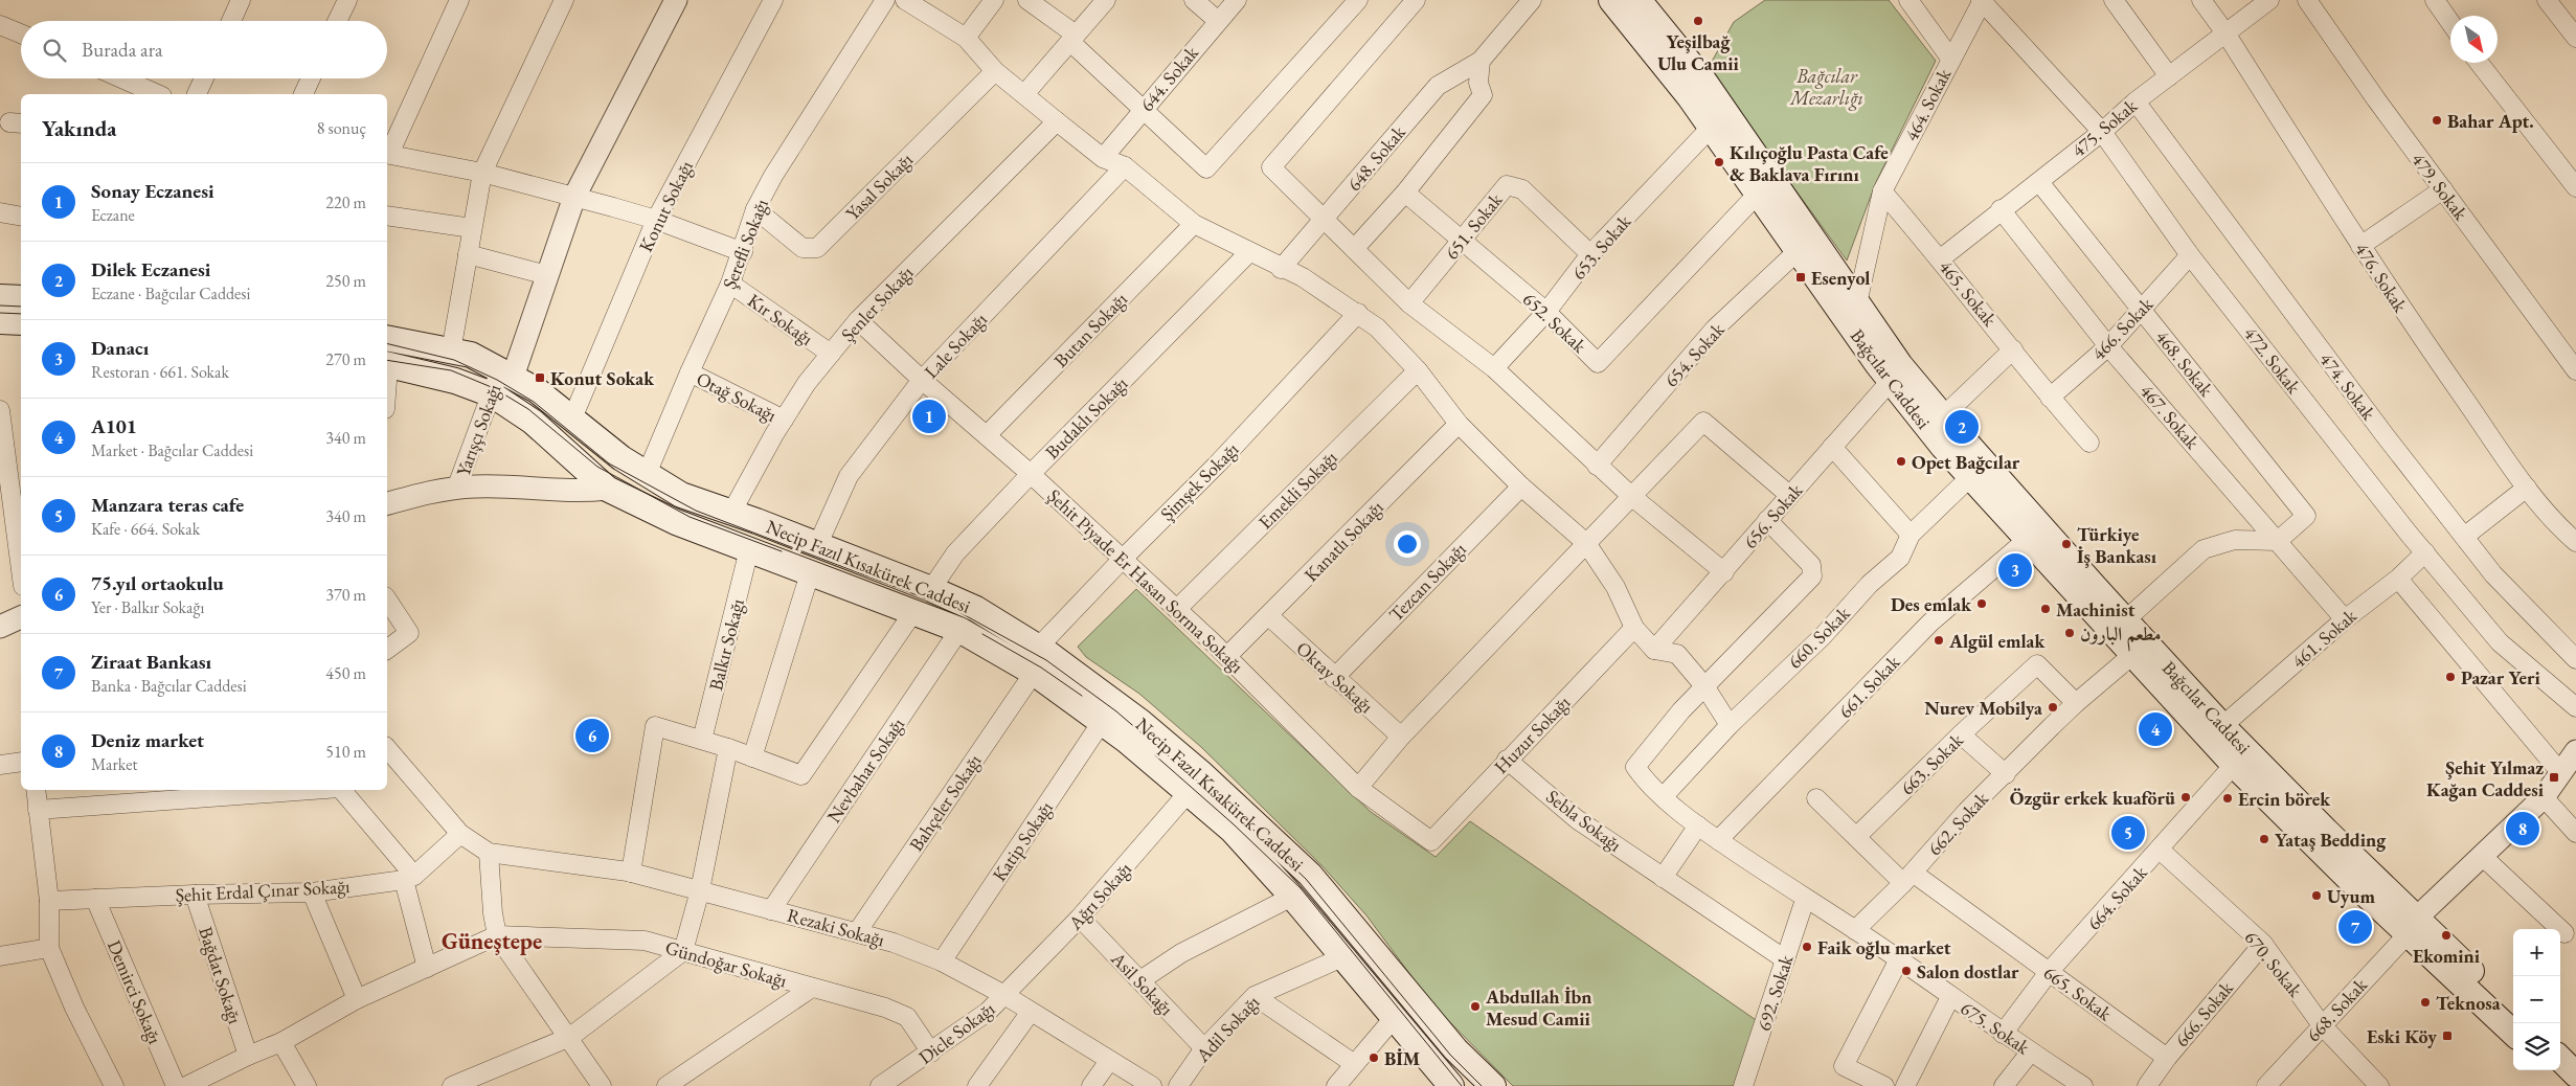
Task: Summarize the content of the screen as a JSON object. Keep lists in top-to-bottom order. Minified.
{"streets":{"main road":["Bağcılar Caddesi","Necip Fazıl Kısakürek Caddesi"],"street":["644. Sokak","464. Sokak","475. Sokak","648. Sokak","Yasal Sokağı","479. Sokak","Konut Sokağı","651. Sokak","Şerefli Sokağı","653. Sokak","476. Sokak","465. Sokak","Şenler Sokağı","Kır Sokağı","652. Sokak","466. Sokak","Butan Sokağı","Lale Sokağı","654. Sokak","472. Sokak","468. Sokak","474. Sokak","Otağ Sokağı","467. Sokak","Budaklı Sokağı","Yarışçı Sokağı","Şimşek Sokağı","Emekli Sokağı","656. Sokak","Kanatlı Sokağı","Şehit Piyade Er Hasan Sorma Sokağı","Tezcan Sokağı","660. Sokak","461. Sokak","Balkır Sokağı","Oktay Sokağı","661. Sokak","Huzur Sokağı","663. Sokak","Nevbahar Sokağı","Bahçeler Sokağı","Sebla Sokağı","662. Sokak","Katip Sokağı","Şehit Erdal Çınar Sokağı","Ağrı Sokağı","664. Sokak","Rezaki Sokağı","Gündoğar Sokağı","670. Sokak","Bağdat Sokağı","Asil Sokağı","Demirci Sokağı","692. Sokak","665. Sokak","668. Sokak","666. Sokak","675. Sokak","Adil Sokağı","Dicle Sokağı"]},"crossings":[["464. Sokak","465. Sokak"],["464. Sokak","472. Sokak"],["464. Sokak","Bağcılar Caddesi"],["475. Sokak","476. Sokak"],["475. Sokak","465. Sokak"],["475. Sokak","472. Sokak"],["475. Sokak","468. Sokak"],["475. Sokak","474. Sokak"],["475. Sokak","467. Sokak"],["Yasal Sokağı","Şerefli Sokağı"],["Konut Sokağı","Necip Fazıl Kısakürek Caddesi"],["651. Sokak","653. Sokak"],["651. Sokak","652. Sokak"],["Şerefli Sokağı","Kır Sokağı"],["Şerefli Sokağı","Otağ Sokağı"],["Şerefli Sokağı","Necip Fazıl Kısakürek Caddesi"],["653. Sokak","652. Sokak"],["653. Sokak","Bağcılar Caddesi"],["465. Sokak","466. Sokak"],["Şenler Sokağı","Kır Sokağı"],["Şenler Sokağı","Otağ Sokağı"],["Şenler Sokağı","Necip Fazıl Kısakürek Caddesi"],["Şenler Sokağı","Şehit Piyade Er Hasan Sorma Sokağı"],["652. Sokak","Bağcılar Caddesi"],["466. Sokak","472. Sokak"],["466. Sokak","468. Sokak"],["466. Sokak","467. Sokak"],["Butan Sokağı","Şehit Piyade Er Hasan Sorma Sokağı"],["Lale Sokağı","Necip Fazıl Kısakürek Caddesi"],["Lale Sokağı","Şehit Piyade Er Hasan Sorma Sokağı"],["654. Sokak","Bağcılar Caddesi"],["472. Sokak","461. Sokak"],["468. Sokak","467. Sokak"],["Bağcılar Caddesi","656. Sokak"],["Bağcılar Caddesi","660. Sokak"],["Bağcılar Caddesi","461. Sokak"],["Bağcılar Caddesi","661. Sokak"],["Bağcılar Caddesi","662. Sokak"],["Bağcılar Caddesi","664. Sokak"],["Bağcılar Caddesi","668. Sokak"],["467. Sokak","461. Sokak"],["Budaklı Sokağı","Necip Fazıl Kısakürek Caddesi"],["Budaklı Sokağı","Şehit Piyade Er Hasan Sorma Sokağı"],["Yarışçı Sokağı","Necip Fazıl Kısakürek Caddesi"],["Şimşek Sokağı","Necip Fazıl Kısakürek Caddesi"],["Şimşek Sokağı","Şehit Piyade Er Hasan Sorma Sokağı"],["Emekli Sokağı","Şehit Piyade Er Hasan Sorma Sokağı"],["Kanatlı Sokağı","Şehit Piyade Er Hasan Sorma Sokağı"],["Kanatlı Sokağı","Oktay Sokağı"],["Necip Fazıl Kısakürek Caddesi","Balkır Sokağı"],["Necip Fazıl Kısakürek Caddesi","Nevbahar Sokağı"],["Necip Fazıl Kısakürek Caddesi","Bahçeler Sokağı"],["Necip Fazıl Kısakürek Caddesi","Katip Sokağı"],["Necip Fazıl Kısakürek Caddesi","Ağrı Sokağı"],["Necip Fazıl Kısakürek Caddesi","Adil Sokağı"],["Şehit Piyade Er Hasan Sorma Sokağı","Huzur Sokağı"],["Tezcan Sokağı","Oktay Sokağı"],["660. Sokak","675. Sokak"],["661. Sokak","675. Sokak"],["Huzur Sokağı","Sebla Sokağı"],["663. Sokak","662. Sokak"],["663. Sokak","665. Sokak"],["Nevbahar Sokağı","Rezaki Sokağı"],["Bahçeler Sokağı","Rezaki Sokağı"],["Sebla Sokağı","692. Sokak"],["662. Sokak","665. Sokak"],["662. Sokak","675. Sokak"],["Katip Sokağı","Rezaki Sokağı"],["Şehit Erdal Çınar Sokağı","Bağdat Sokağı"],["Şehit Erdal Çınar Sokağı","Demirci Sokağı"],["Ağrı Sokağı","Rezaki Sokağı"],["Ağrı Sokağı","Asil Sokağı"],["Ağrı Sokağı","Dicle Sokağı"],["664. Sokak","670. Sokak"],["664. Sokak","665. Sokak"],["664. Sokak","675. Sokak"],["Rezaki Sokağı","Dicle Sokağı"],["Gündoğar Sokağı","Dicle Sokağı"],["670. Sokak","668. Sokak"],["670. Sokak","666. Sokak"],["Asil Sokağı","Adil Sokağı"],["692. Sokak","675. Sokak"],["665. Sokak","666. Sokak"]],"districts":["Güneştepe"],"parks":["Bağcılar Mezarlığı"],"places":{"other":["Yeşilbağ Ulu Camii","Bahar Apt.","Kılıçoğlu Pasta Cafe & Baklava Fırını","Opet Bağcılar","Türkiye İş Bankası","Des emlak","Machinist","مطعم البارون","Algül emlak","Pazar Yeri","Nurev Mobilya","Özgür erkek kuaförü","Ercin börek","Yataş Bedding","Uyum","Ekomini","Faik oğlu market","Salon dostlar","Teknosa","Abdullah İbn Mesud Camii","BİM"],"transit":["Esenyol","Konut Sokak","Şehit Yılmaz Kağan Caddesi","Eski Köy"]},"north":"bottom right","page":{"search":"Burada ara","heading":["Yakında","8 sonuç"],"list":[{"mark":"1","name":"Sonay Eczanesi","note":"Eczane","value":"220 m"},{"mark":"2","name":"Dilek Eczanesi","note":"Eczane · Bağcılar Caddesi","value":"250 m"},{"mark":"3","name":"Danacı","note":"Restoran · 661. Sokak","value":"270 m"},{"mark":"4","name":"A101","note":"Market · Bağcılar Caddesi","value":"340 m"},{"mark":"5","name":"Manzara teras cafe","note":"Kafe · 664. Sokak","value":"340 m"},{"mark":"6","name":"75.yıl ortaokulu","note":"Yer · Balkır Sokağı","value":"370 m"},{"mark":"7","name":"Ziraat Bankası","note":"Banka · Bağcılar Caddesi","value":"450 m"},{"mark":"8","name":"Deniz market","note":"Market","value":"510 m"}],"pins":["1","2","3","4","6","8","5","7"],"map_buttons":["+","−"]}}
